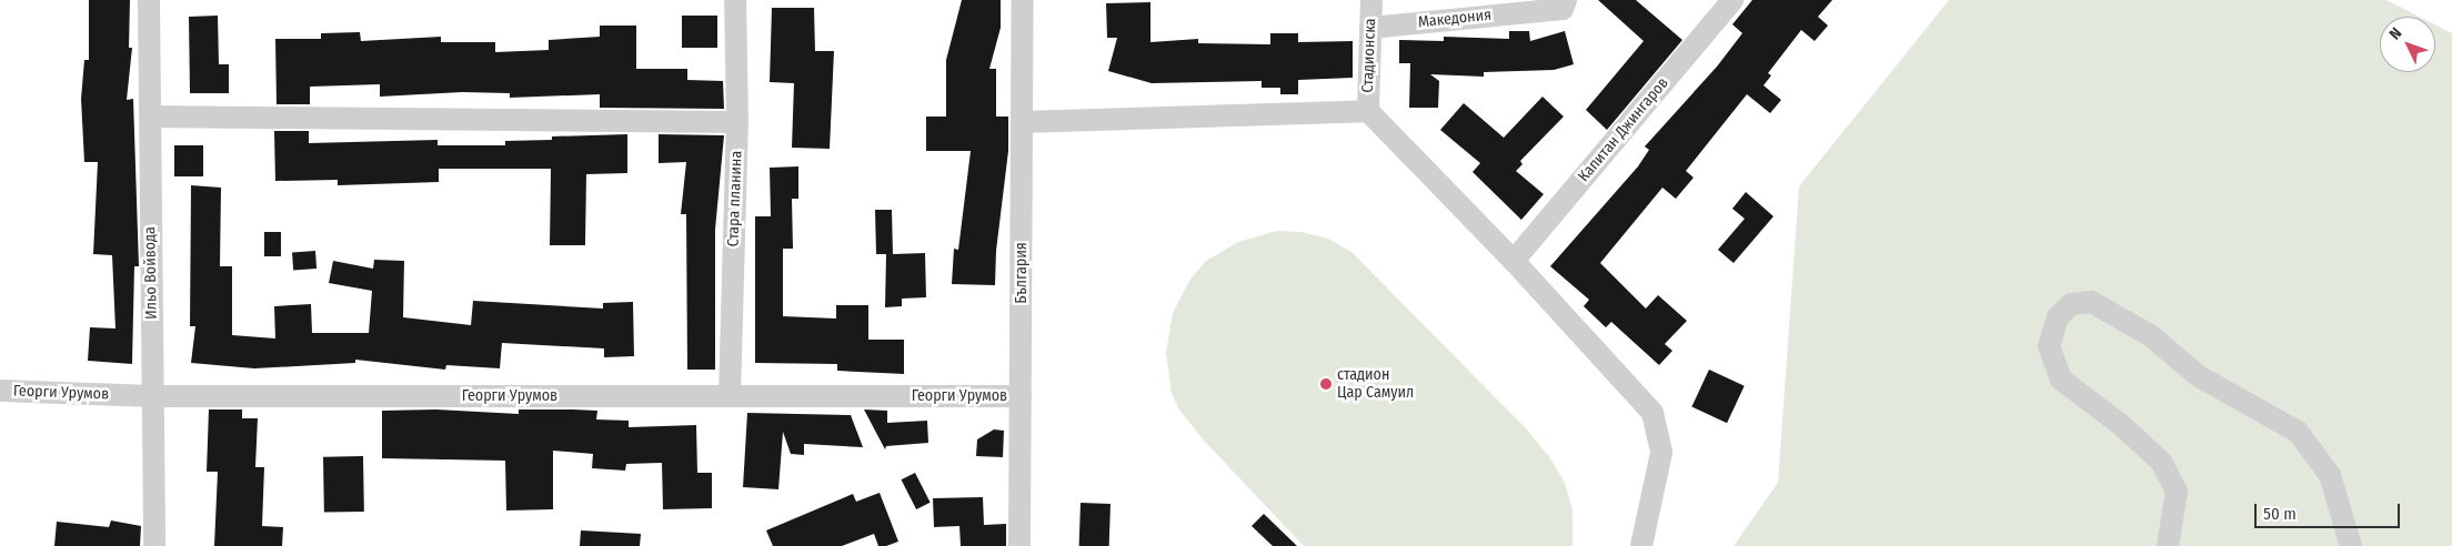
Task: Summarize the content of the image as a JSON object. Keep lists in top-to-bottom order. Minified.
{"streets":{"street":["Македония","Стадионска","Капитан Джингаров","Стара планина","Ильо Войвода","България","Георги Урумов"]},"crossings":[["Македония","Стадионска"],["Стара планина","Георги Урумов"],["Ильо Войвода","Георги Урумов"],["България","Георги Урумов"]],"places":["стадион Цар Самуил"],"scale_bar":"50 m","north":"top left"}
